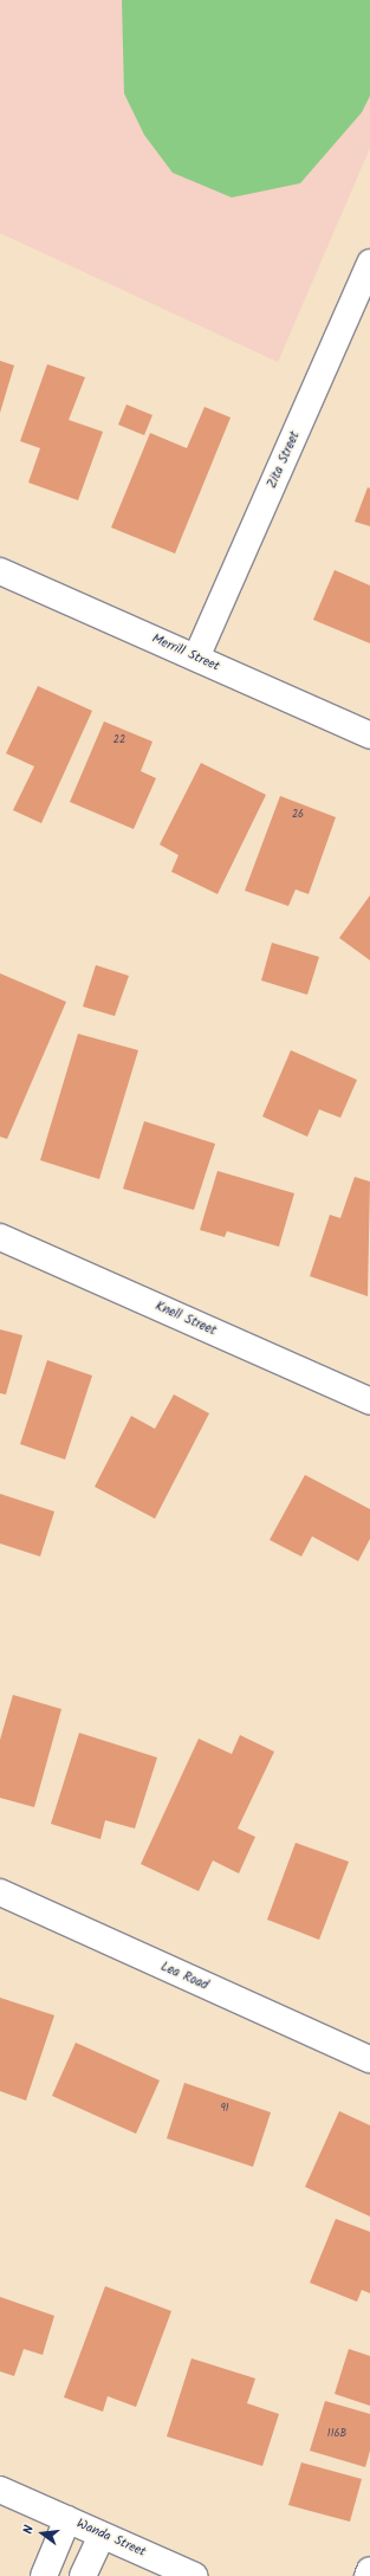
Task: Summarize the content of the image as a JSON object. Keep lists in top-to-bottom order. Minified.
{"streets":{"street":["Zita Street","Merrill Street","Knell Street","Lea Road","Wanda Street"]},"crossings":[["Zita Street","Merrill Street"]],"house_numbers":["22","26","91","116B"],"north":"left"}
